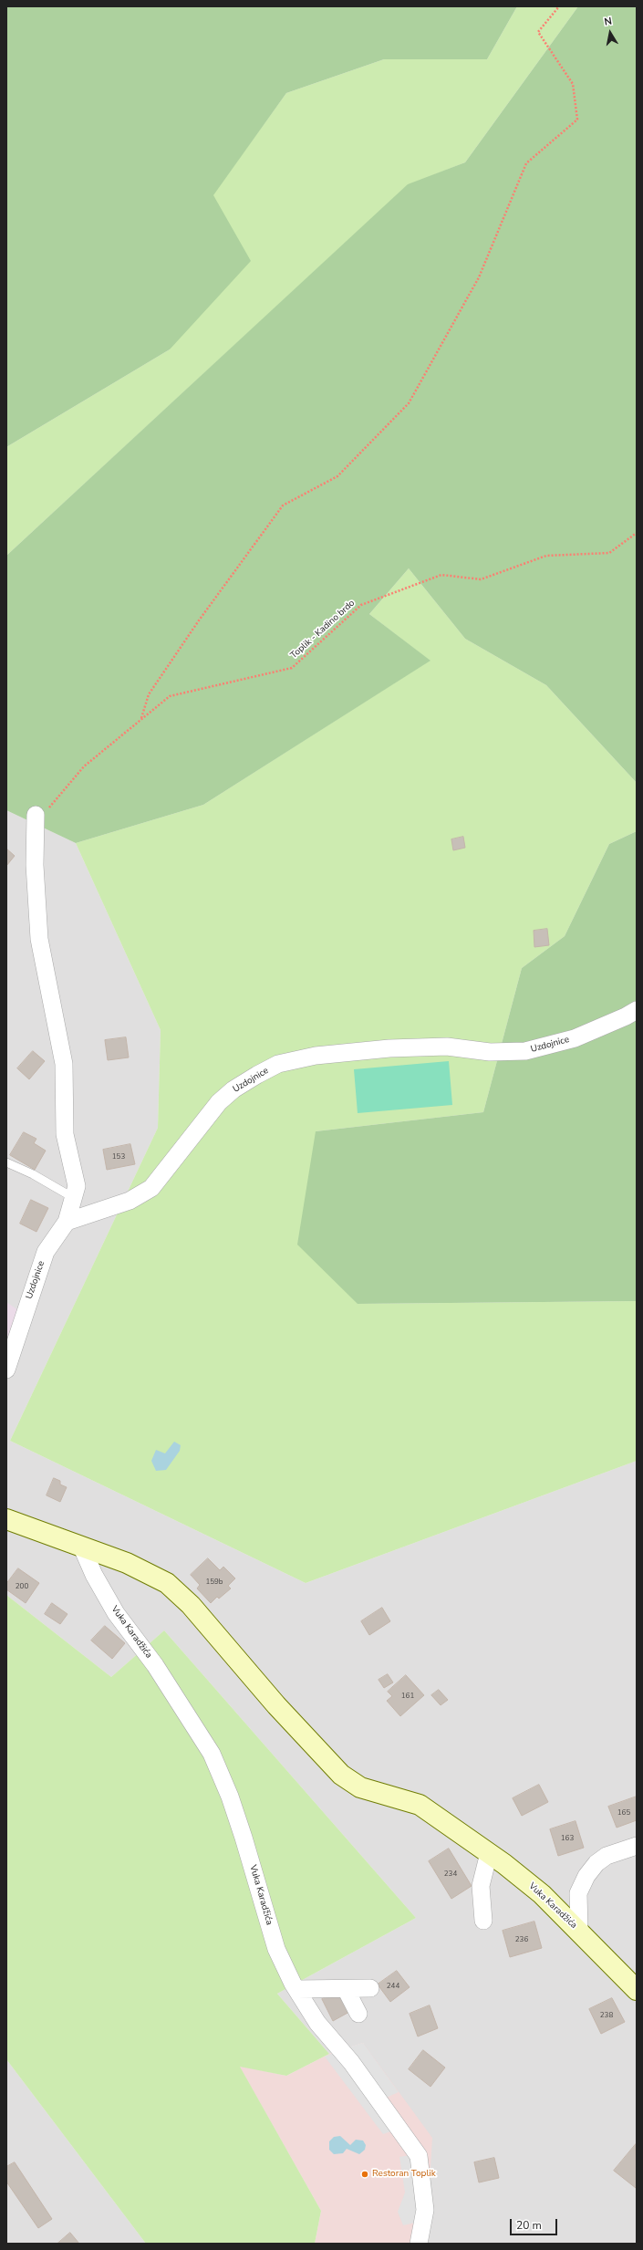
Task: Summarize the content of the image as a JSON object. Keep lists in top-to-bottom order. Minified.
{"streets":{"street":["Uzdojnice","Vuka Karadžića"],"path":["Toplik - Kadino brdo"]},"places":["Restoran Toplik"],"house_numbers":["153","159b","200","161","165","163","234","236","244","238"],"scale_bar":"20 m","north":"top"}
